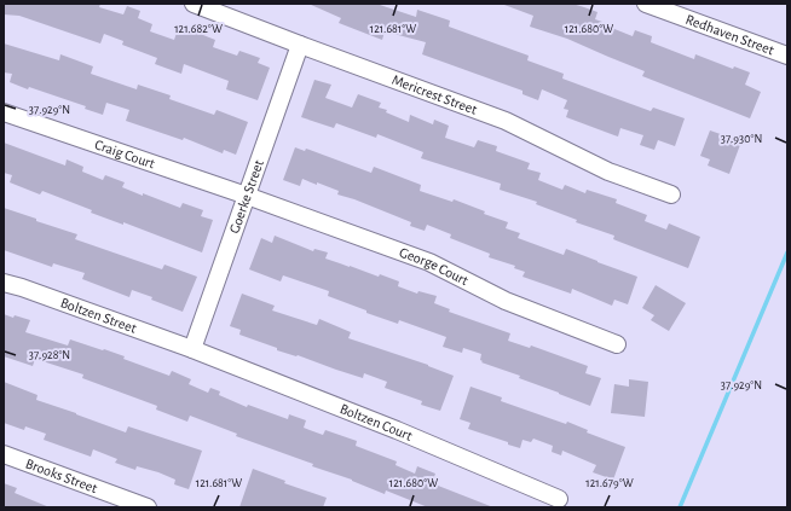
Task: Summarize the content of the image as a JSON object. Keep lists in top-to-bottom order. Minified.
{"streets":{"street":["Redhaven Street","Mericrest Street","Craig Court","Goerke Street","George Court","Boltzen Street","Boltzen Court","Brooks Street"]},"crossings":[["Mericrest Street","Goerke Street"],["Craig Court","Goerke Street"],["Craig Court","George Court"],["Goerke Street","George Court"],["Goerke Street","Boltzen Street"],["Goerke Street","Boltzen Court"],["Boltzen Street","Boltzen Court"]],"coordinates":["121.682°W","121.681°W","121.680°W","37.929°N","37.930°N","37.928°N","121.679°W"]}
